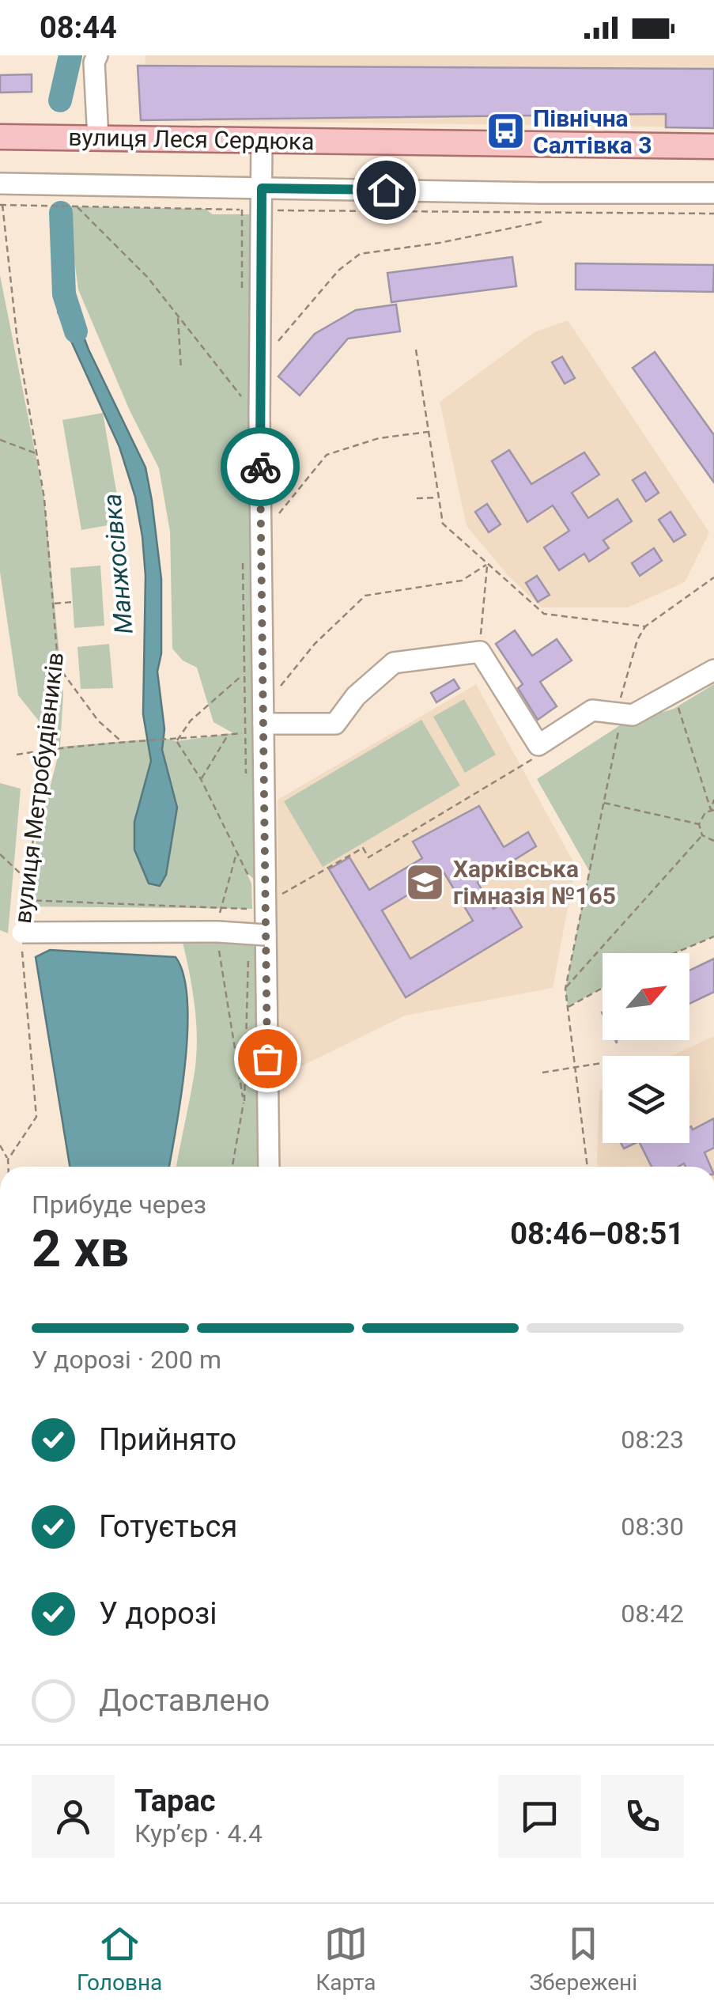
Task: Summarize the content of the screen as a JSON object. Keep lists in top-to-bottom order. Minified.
{"streets":{"main road":["вулиця Леся Сердюка"],"path":["вулиця Метробудівників"]},"water":["Манжосівка"],"places":{"bus stop":["Північна Салтівка 3"],"school or university":["Харківська гімназія №165"]},"north":"top right","page":{"status":"08:44","heading":["2 хв","Прибуде через","08:46–08:51"],"panel":["Тарас","Кур’єр · 4.4"],"bar":"У дорозі · 200 m","list":[["Прийнято","08:23"],["Готується","08:30"],["У дорозі","08:42"],"Доставлено"],"tabs":["Головна","Карта","Збережені"]}}
